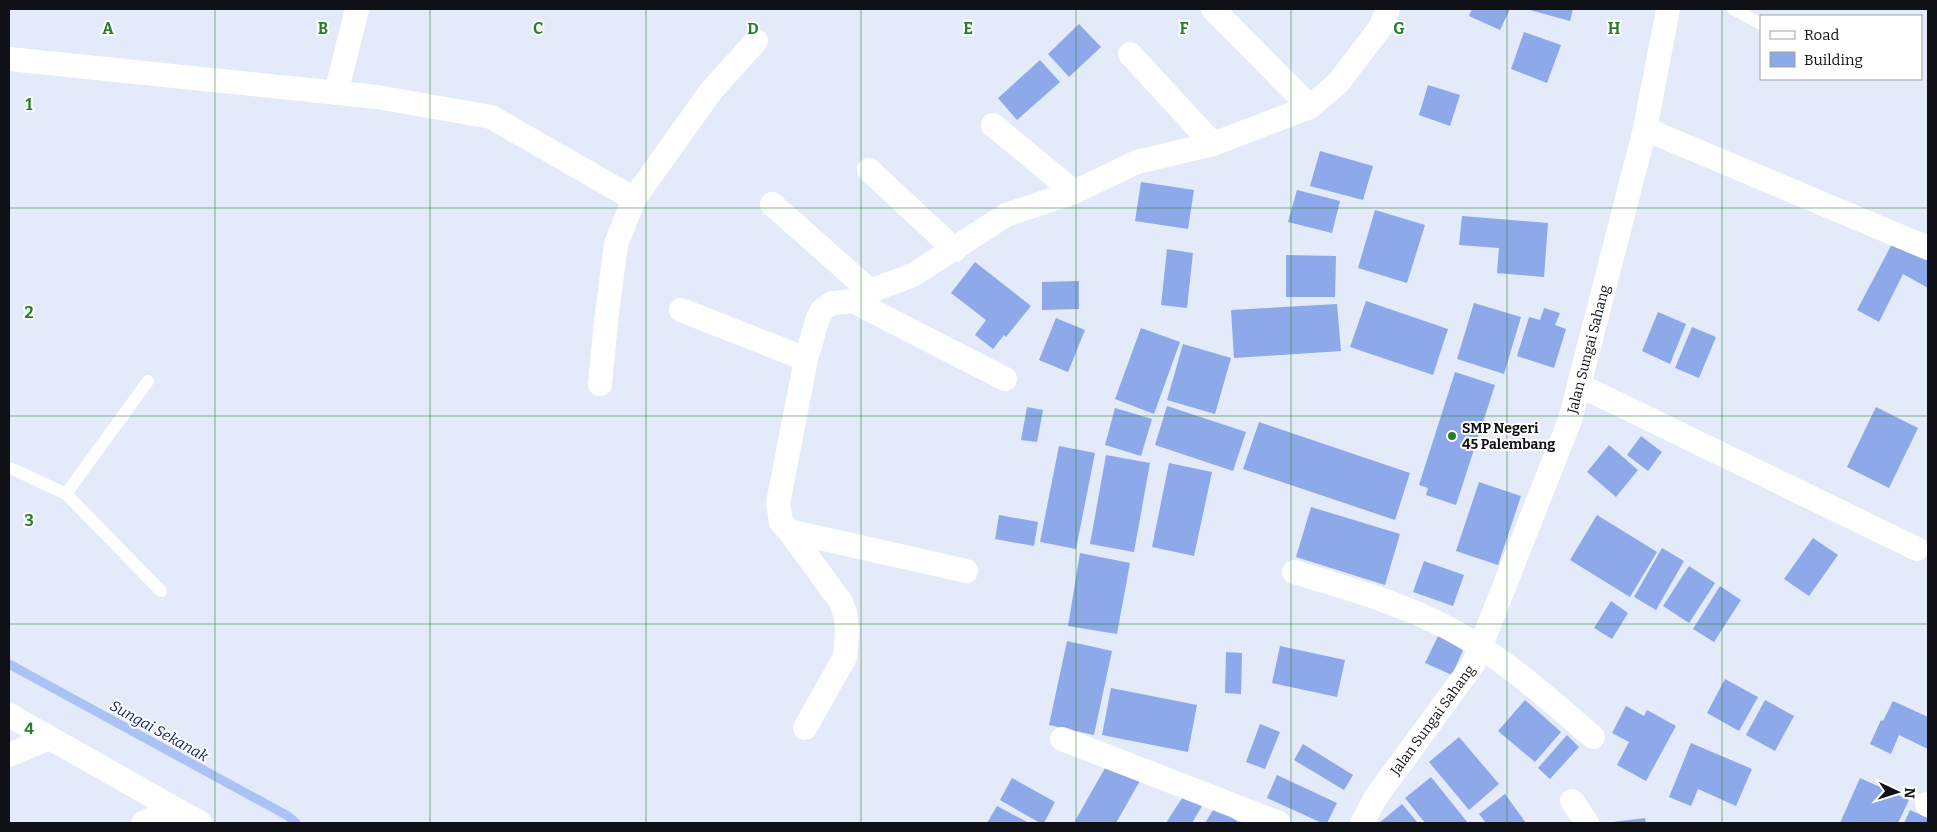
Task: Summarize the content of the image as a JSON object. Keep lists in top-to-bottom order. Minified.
{"streets":{"street":["Jalan Sungai Sahang"]},"water":["Sungai Sekanak"],"places":["SMP Negeri 45 Palembang"],"legend":["Road","Building"],"north":"right","grid":{"columns":["A","B","C","D","E","F","G","H"],"rows":["1","2","3","4"]}}
